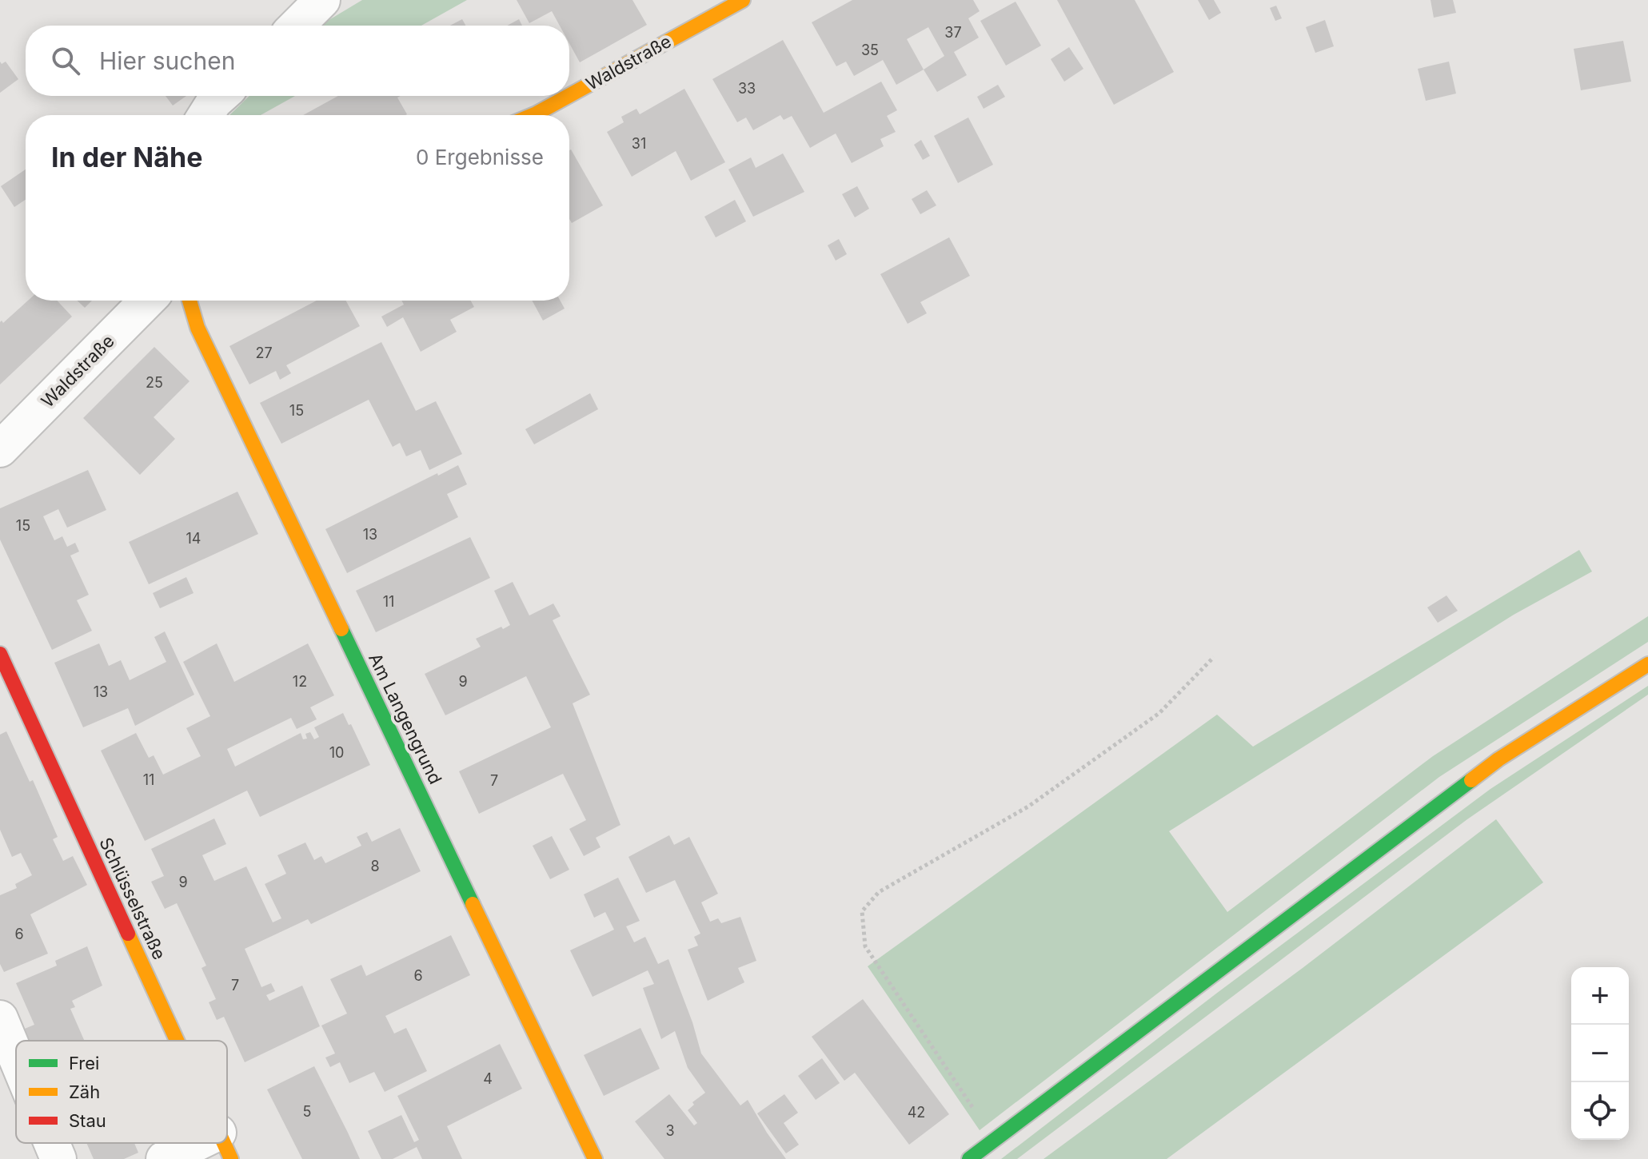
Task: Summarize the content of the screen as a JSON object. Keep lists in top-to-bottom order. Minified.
{"streets":{"street":["Waldstraße","Am Langengrund","Schlüsselstraße"]},"house_numbers":["37","35","33","31","27","25","15","15","13","14","11","12","9","13","10","11","7","8","9","6","6","7","4","5","42","3"],"legend":["Frei","Zäh","Stau"],"page":{"search":"Hier suchen","heading":["In der Nähe","0 Ergebnisse"],"map_buttons":["+","−"]}}
